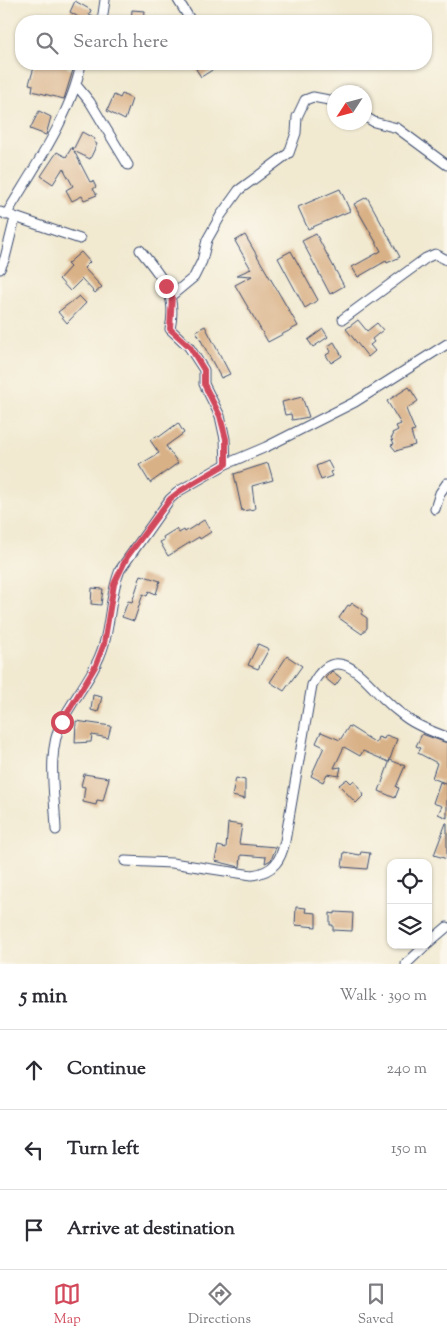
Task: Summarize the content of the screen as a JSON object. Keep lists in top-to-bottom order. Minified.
{"north":"bottom left","page":{"search":"Search here","heading":["5 min","Walk · 390 m"],"list":[["Continue","240 m"],["Turn left","150 m"],"Arrive at destination"],"nav":["Map","Directions","Saved"]}}
